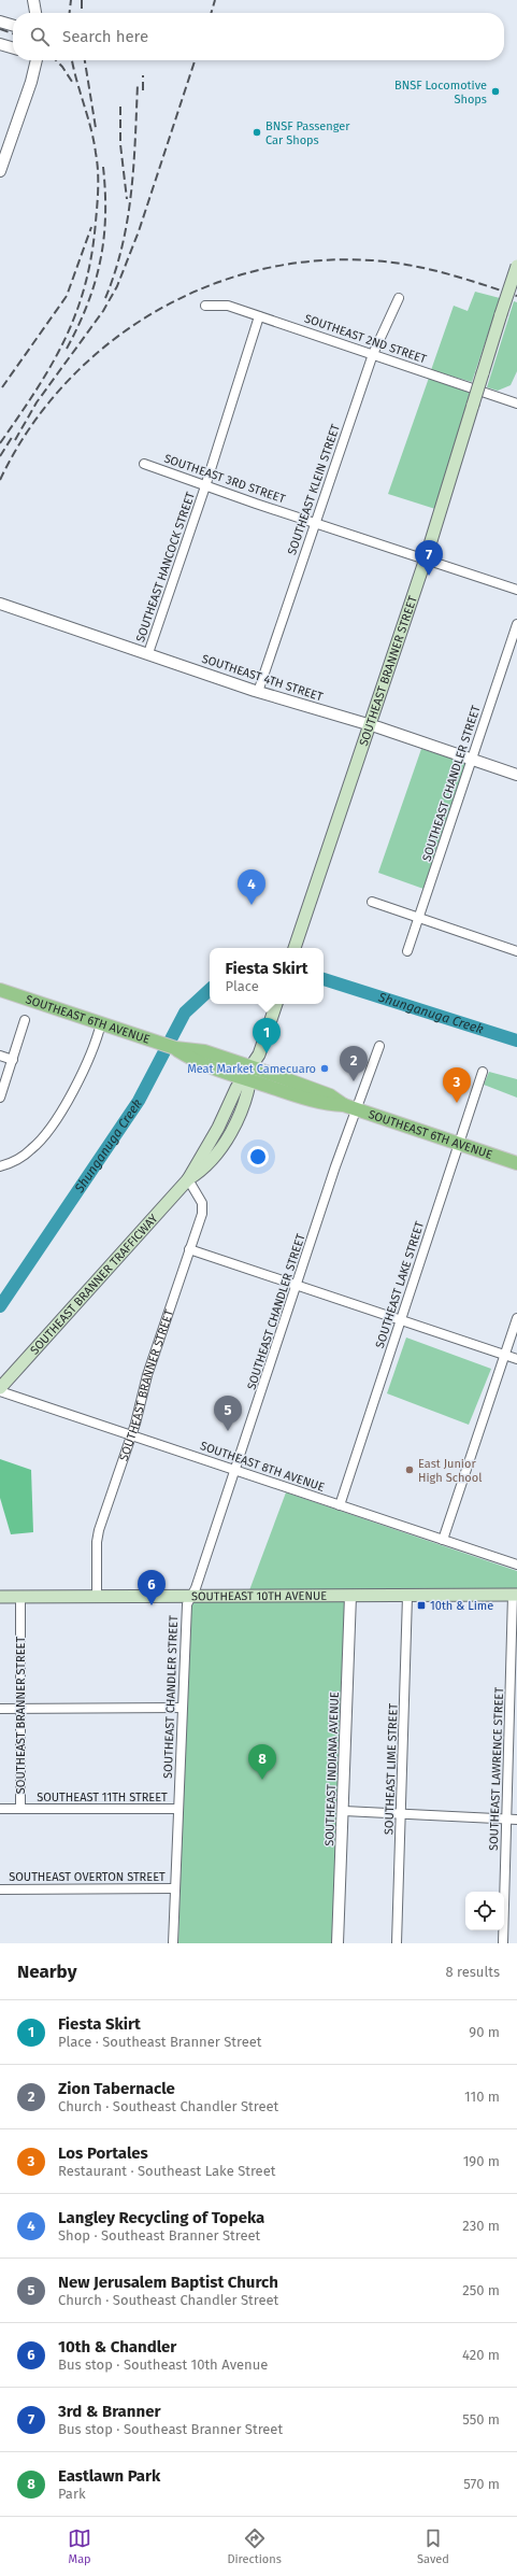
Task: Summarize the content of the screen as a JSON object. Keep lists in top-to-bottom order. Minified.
{"streets":{"main road":["SOUTHEAST BRANNER STREET","SOUTHEAST 6TH AVENUE","SOUTHEAST BRANNER TRAFFICWAY","SOUTHEAST 10TH AVENUE"],"street":["SOUTHEAST 2ND STREET","SOUTHEAST 3RD STREET","SOUTHEAST KLEIN STREET","SOUTHEAST HANCOCK STREET","SOUTHEAST 4TH STREET","SOUTHEAST CHANDLER STREET","SOUTHEAST LAKE STREET","SOUTHEAST 8TH AVENUE","SOUTHEAST INDIANA AVENUE","SOUTHEAST LIME STREET","SOUTHEAST LAWRENCE STREET","SOUTHEAST 11TH STREET","SOUTHEAST OVERTON STREET"]},"crossings":[["SOUTHEAST 2ND STREET","SOUTHEAST KLEIN STREET"],["SOUTHEAST 2ND STREET","SOUTHEAST HANCOCK STREET"],["SOUTHEAST 3RD STREET","SOUTHEAST KLEIN STREET"],["SOUTHEAST 3RD STREET","SOUTHEAST HANCOCK STREET"],["SOUTHEAST 3RD STREET","SOUTHEAST BRANNER STREET"],["SOUTHEAST KLEIN STREET","SOUTHEAST 4TH STREET"],["SOUTHEAST HANCOCK STREET","SOUTHEAST 4TH STREET"],["SOUTHEAST BRANNER STREET","SOUTHEAST 4TH STREET"],["SOUTHEAST BRANNER STREET","SOUTHEAST BRANNER TRAFFICWAY"],["SOUTHEAST BRANNER STREET","SOUTHEAST 8TH AVENUE"],["SOUTHEAST BRANNER STREET","SOUTHEAST 10TH AVENUE"],["SOUTHEAST BRANNER STREET","SOUTHEAST 11TH STREET"],["SOUTHEAST 4TH STREET","SOUTHEAST CHANDLER STREET"],["SOUTHEAST CHANDLER STREET","SOUTHEAST 6TH AVENUE"],["SOUTHEAST CHANDLER STREET","SOUTHEAST 8TH AVENUE"],["SOUTHEAST CHANDLER STREET","SOUTHEAST 10TH AVENUE"],["SOUTHEAST CHANDLER STREET","SOUTHEAST 11TH STREET"],["SOUTHEAST CHANDLER STREET","SOUTHEAST OVERTON STREET"],["SOUTHEAST 6TH AVENUE","SOUTHEAST LAKE STREET"],["SOUTHEAST BRANNER TRAFFICWAY","SOUTHEAST 8TH AVENUE"],["SOUTHEAST LAKE STREET","SOUTHEAST 8TH AVENUE"],["SOUTHEAST 10TH AVENUE","SOUTHEAST INDIANA AVENUE"],["SOUTHEAST 10TH AVENUE","SOUTHEAST LIME STREET"],["SOUTHEAST 10TH AVENUE","SOUTHEAST LAWRENCE STREET"]],"water":["Shunganuga Creek"],"places":{"other":["BNSF Locomotive Shops","BNSF Passenger Car Shops","Meat Market Camecuaro","East Junior High School"],"transit":["10th & Lime"]},"page":{"search":"Search here","pins":["7","4","1","2","3","5","6","8"],"popup":["Fiesta Skirt","Place"],"heading":["Nearby","8 results"],"list":[{"mark":"1","name":"Fiesta Skirt","note":"Place · Southeast Branner Street","value":"90 m"},{"mark":"2","name":"Zion Tabernacle","note":"Church · Southeast Chandler Street","value":"110 m"},{"mark":"3","name":"Los Portales","note":"Restaurant · Southeast Lake Street","value":"190 m"},{"mark":"4","name":"Langley Recycling of Topeka","note":"Shop · Southeast Branner Street","value":"230 m"},{"mark":"5","name":"New Jerusalem Baptist Church","note":"Church · Southeast Chandler Street","value":"250 m"},{"mark":"6","name":"10th & Chandler","note":"Bus stop · Southeast 10th Avenue","value":"420 m"},{"mark":"7","name":"3rd & Branner","note":"Bus stop · Southeast Branner Street","value":"550 m"},{"mark":"8","name":"Eastlawn Park","note":"Park","value":"570 m"}],"nav":["Map","Directions","Saved"]}}
